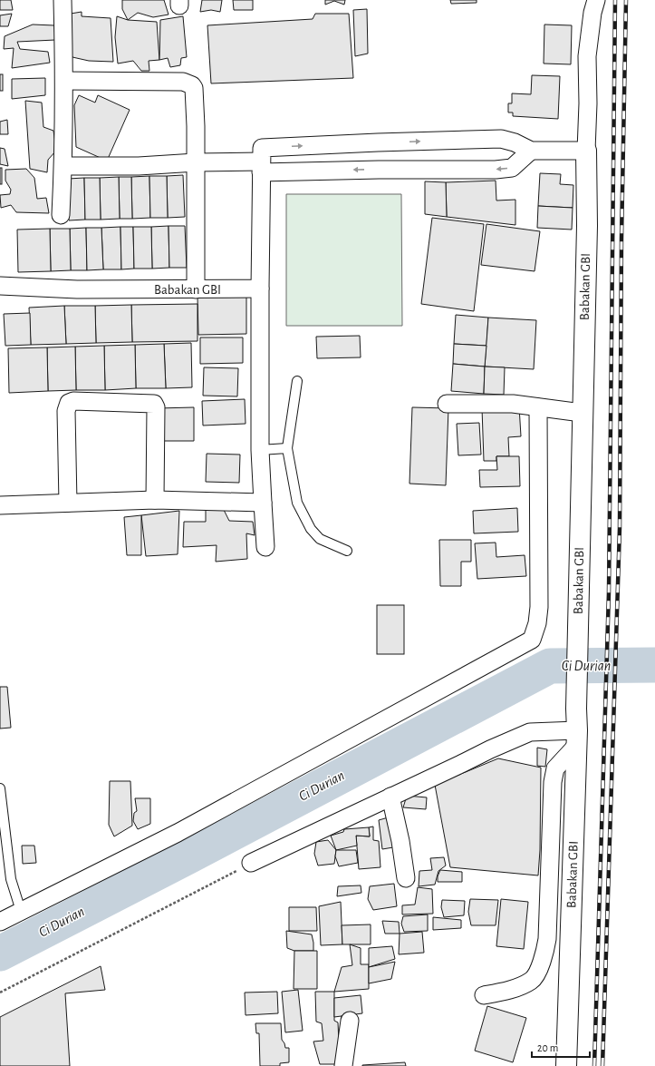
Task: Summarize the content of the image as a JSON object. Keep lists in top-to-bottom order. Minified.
{"streets":{"street":["Babakan GBI"]},"water":["Ci Durian"],"scale_bar":"20 m"}
